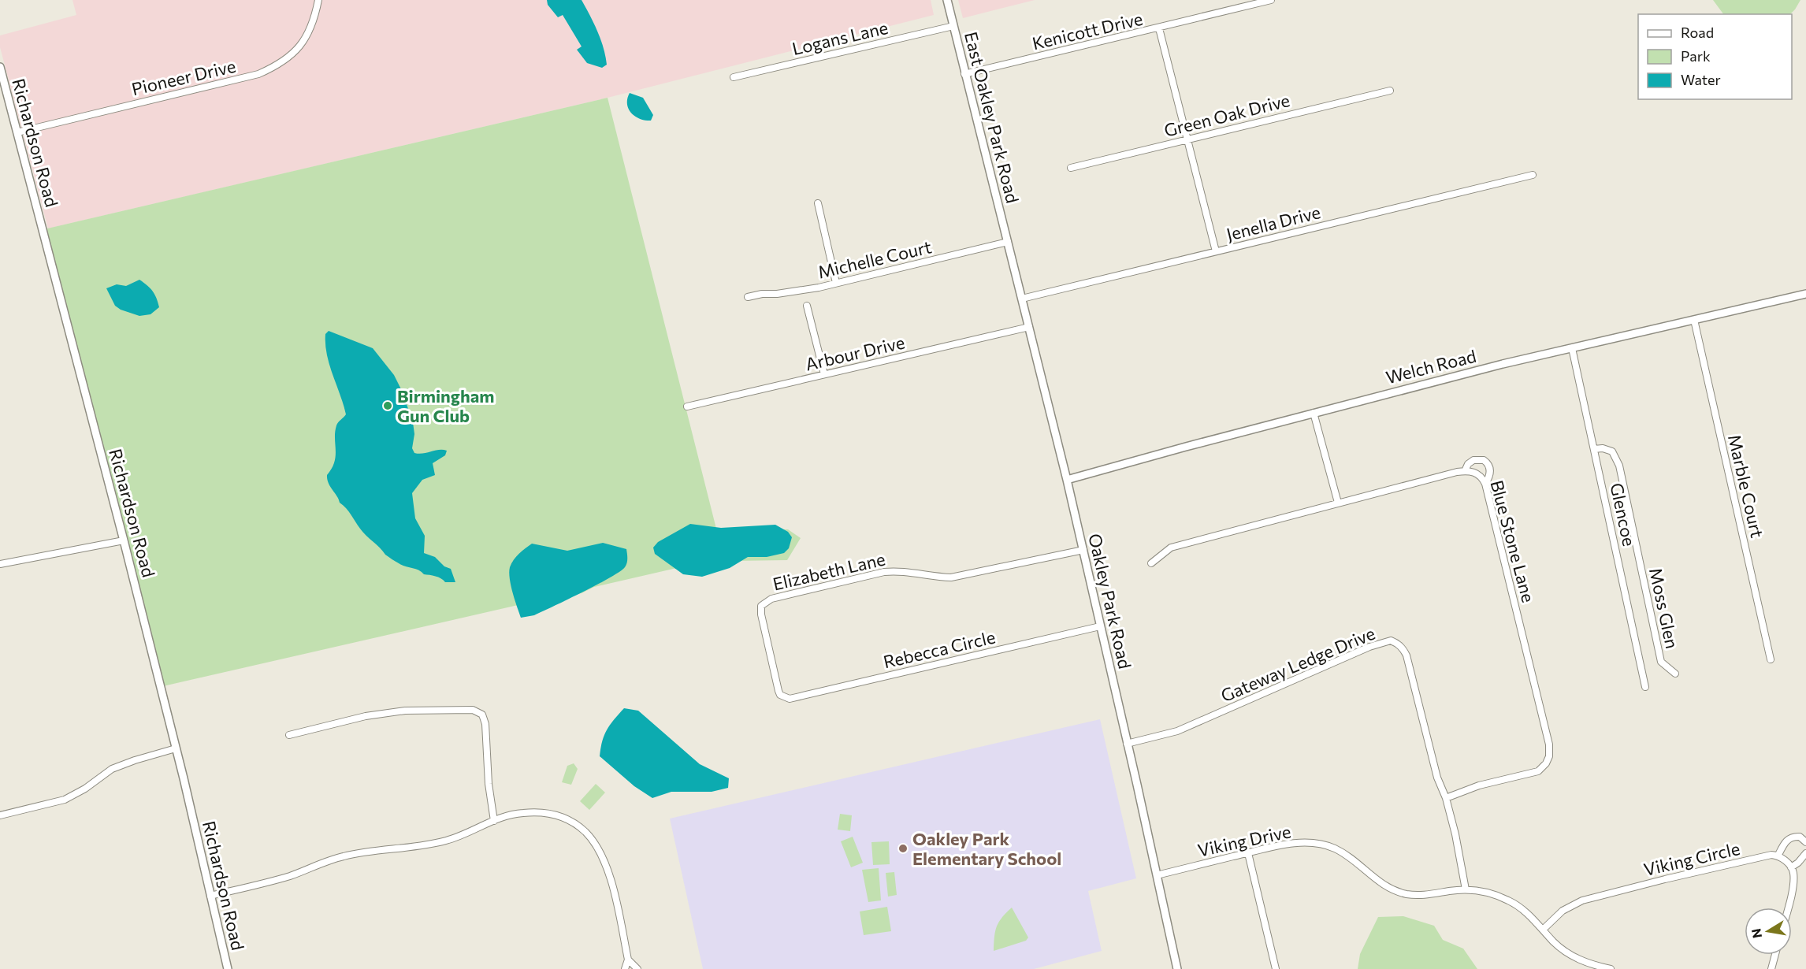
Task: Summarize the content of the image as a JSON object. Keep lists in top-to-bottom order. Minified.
{"streets":{"street":["Kenicott Drive","Logans Lane","Pioneer Drive","Green Oak Drive","East Oakley Park Road","Richardson Road","Jenella Drive","Michelle Court","Arbour Drive","Welch Road","Marble Court","Glencoe","Blue Stone Lane","Elizabeth Lane","Oakley Park Road","Moss Glen","Rebecca Circle","Gateway Ledge Drive","Viking Drive","Viking Circle"]},"crossings":[["Kenicott Drive","East Oakley Park Road"],["Logans Lane","East Oakley Park Road"],["Pioneer Drive","Richardson Road"],["East Oakley Park Road","Michelle Court"],["East Oakley Park Road","Oakley Park Road"],["Jenella Drive","Oakley Park Road"],["Michelle Court","Oakley Park Road"],["Arbour Drive","Oakley Park Road"],["Welch Road","Marble Court"],["Welch Road","Glencoe"],["Welch Road","Oakley Park Road"],["Glencoe","Moss Glen"],["Blue Stone Lane","Gateway Ledge Drive"],["Elizabeth Lane","Oakley Park Road"],["Elizabeth Lane","Rebecca Circle"],["Oakley Park Road","Rebecca Circle"],["Oakley Park Road","Gateway Ledge Drive"],["Oakley Park Road","Viking Drive"],["Gateway Ledge Drive","Viking Drive"],["Viking Drive","Viking Circle"]],"places":["Birmingham Gun Club","Oakley Park Elementary School"],"legend":["Road","Park","Water"],"north":"left"}
